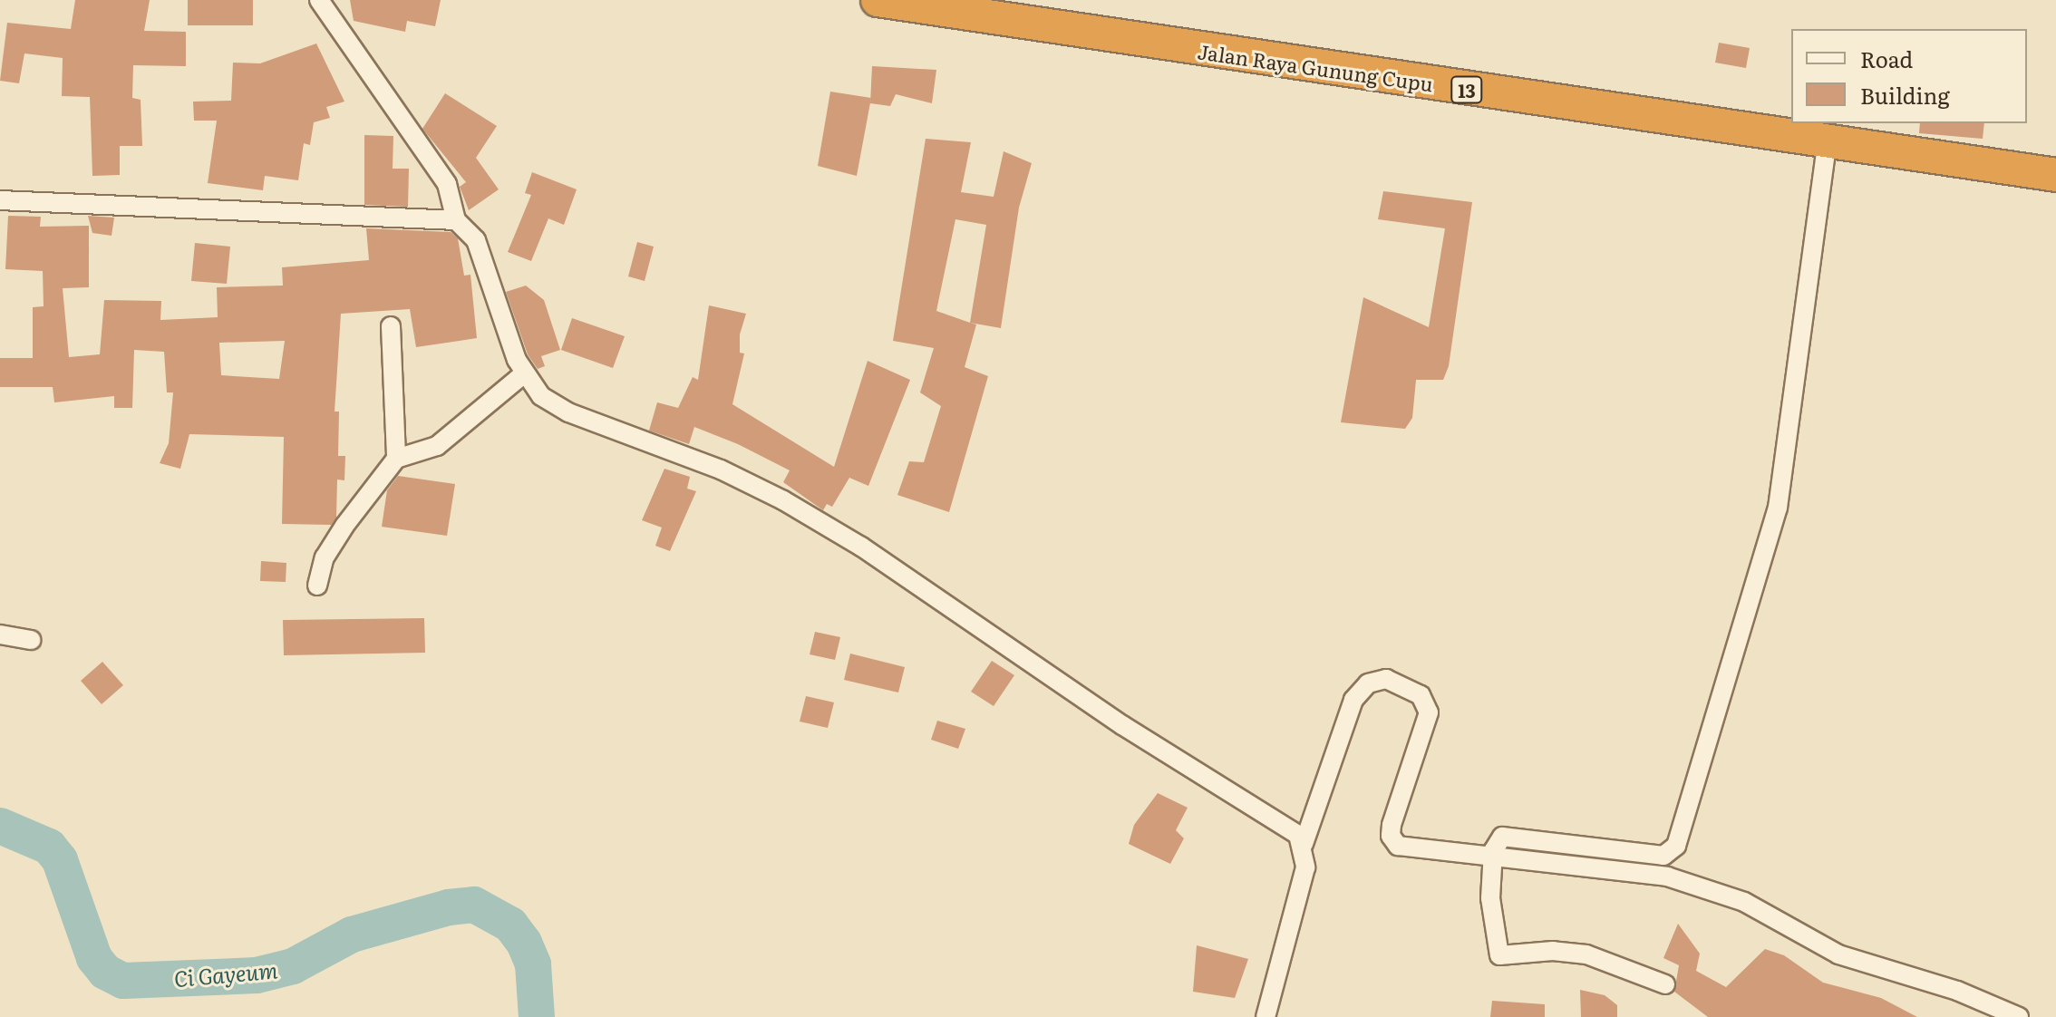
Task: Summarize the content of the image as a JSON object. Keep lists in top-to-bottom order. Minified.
{"streets":{"highway":["Jalan Raya Gunung Cupu","13"]},"water":["Ci Gayeum"],"legend":["Road","Building"]}
